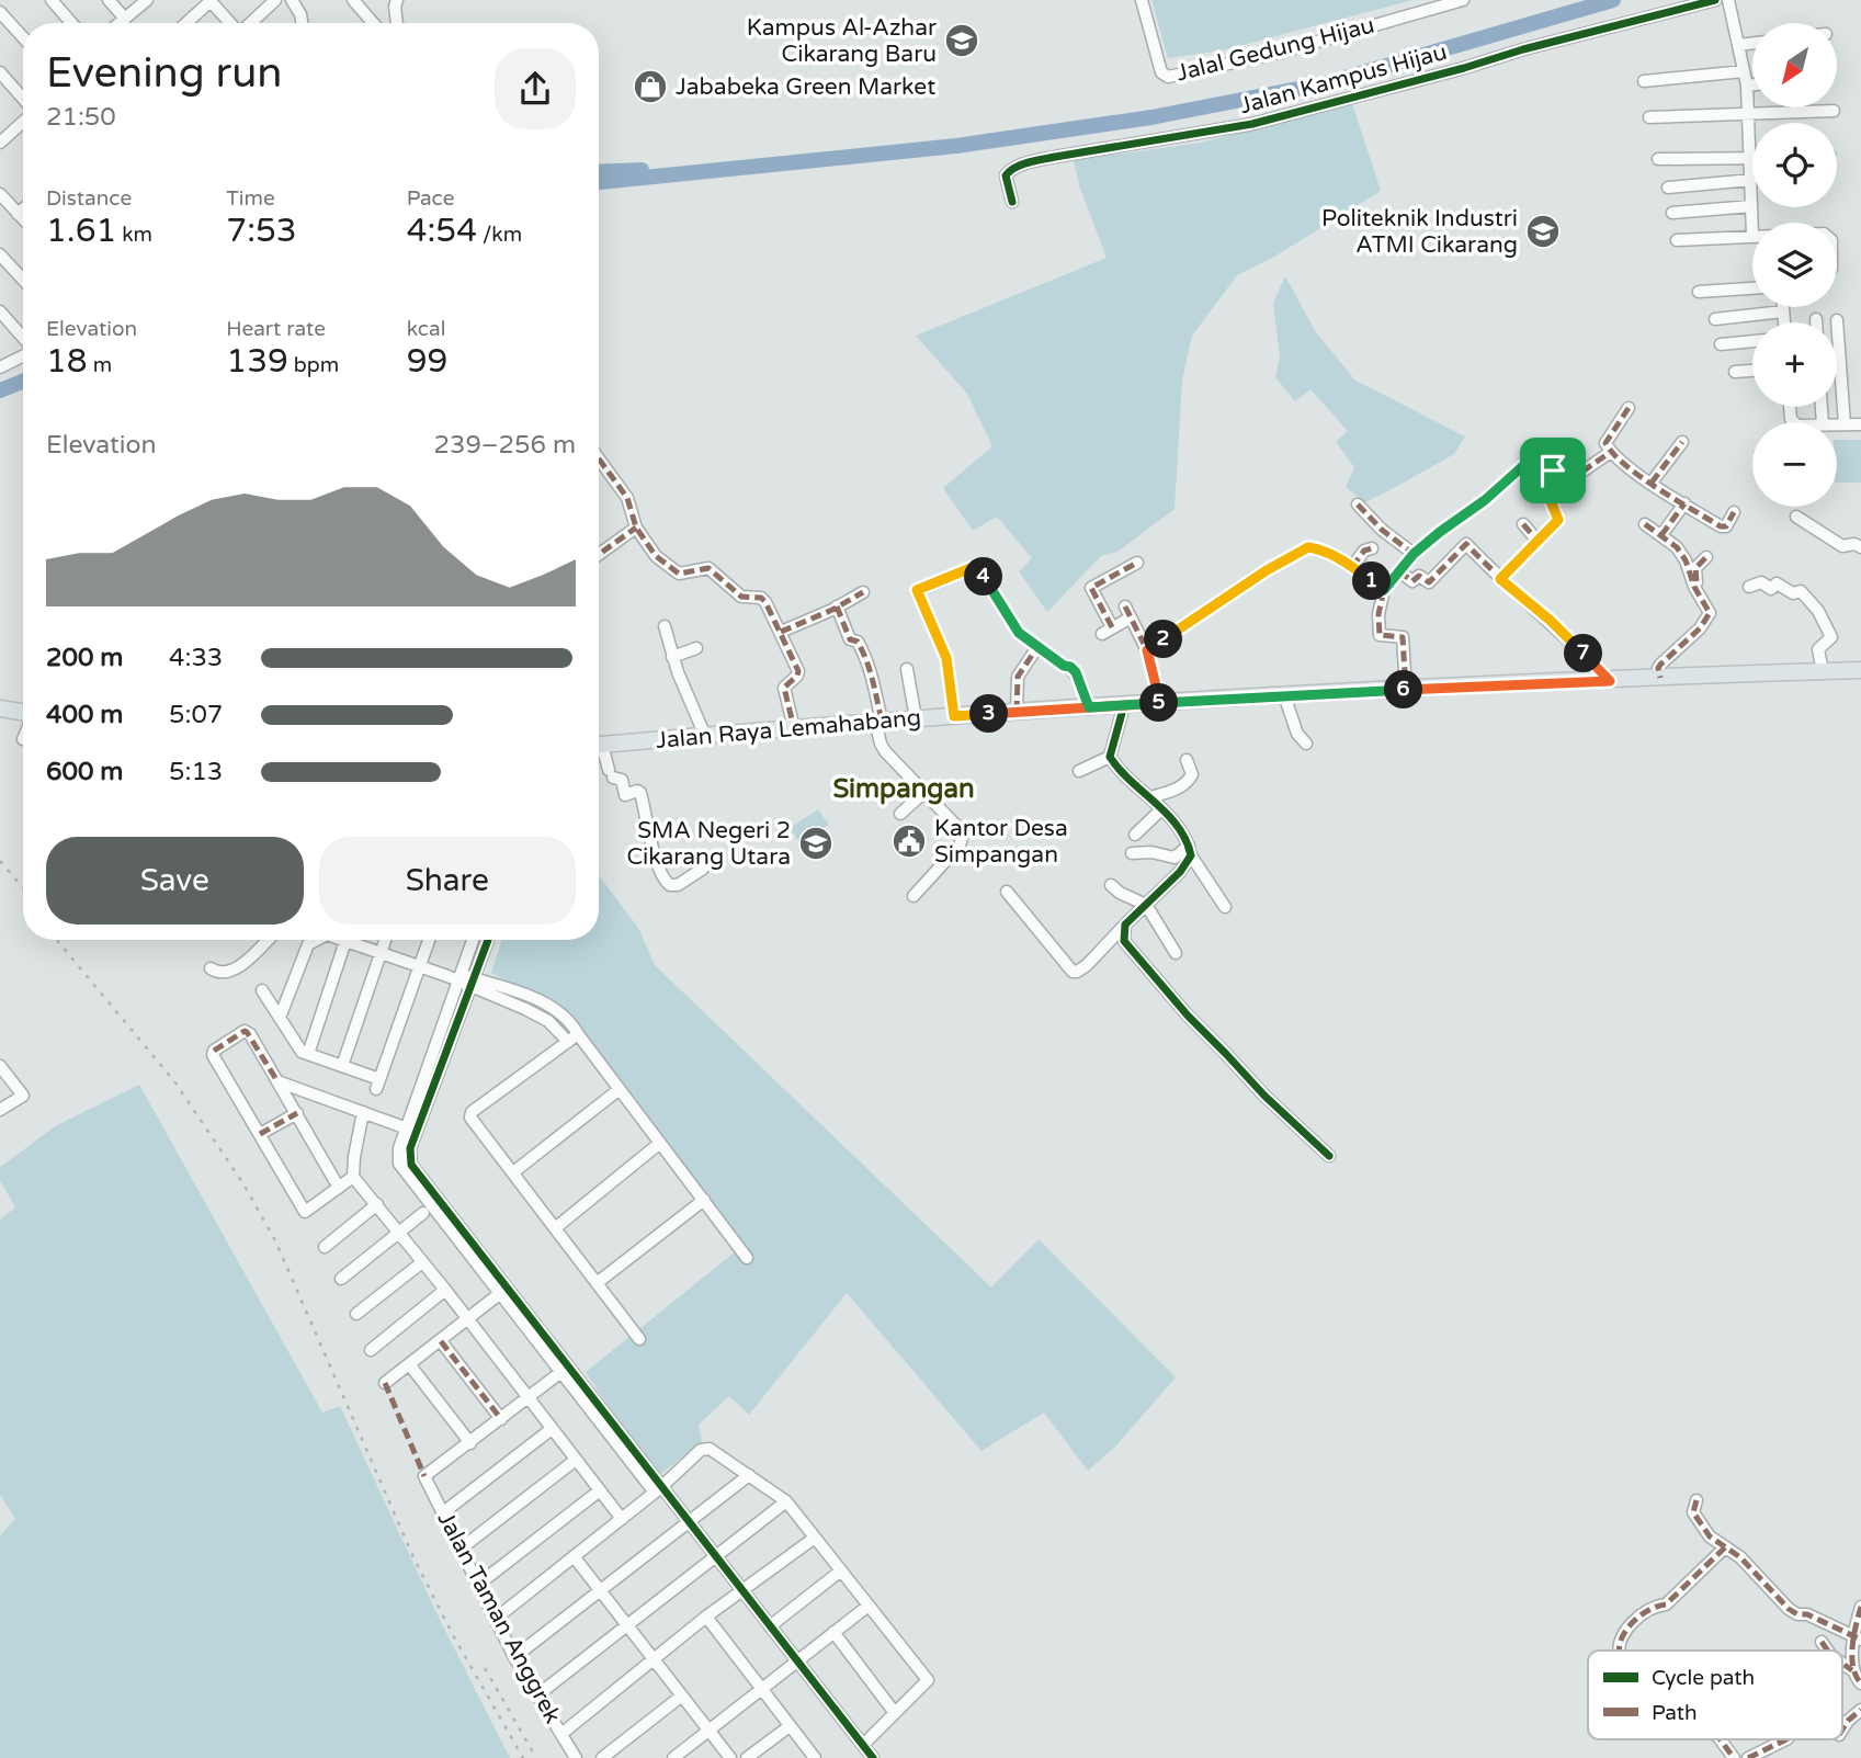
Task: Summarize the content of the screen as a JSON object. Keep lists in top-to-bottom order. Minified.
{"streets":{"main road":["Jalan Raya Lemahabang"],"street":["Jalal Gedung Hijau","Jalan Kampus Hijau","Jalan Taman Anggrek"]},"districts":["Simpangan"],"places":{"school or university":["Kampus Al-Azhar Cikarang Baru","Politeknik Industri ATMI Cikarang","SMA Negeri 2 Cikarang Utara"],"shop":["Jababeka Green Market"],"public building":["Kantor Desa Simpangan"]},"legend":["Cycle path","Path"],"north":"bottom left","page":{"map_buttons":["+","−"],"heading":["Evening run","21:50"],"stats":[["Distance","1.61 km"],["Time","7:53"],["Pace","4:54 /km"],["Elevation","18 m"],["Heart rate","139 bpm"],["kcal","99"]],"chart":["Elevation","239–256 m"],"pins":["4","1","2","7","6","5","3"],"list":[{"name":"200 m","note":"4:33"},{"name":"400 m","note":"5:07"},{"name":"600 m","note":"5:13"}],"buttons":["Save","Share"]}}
